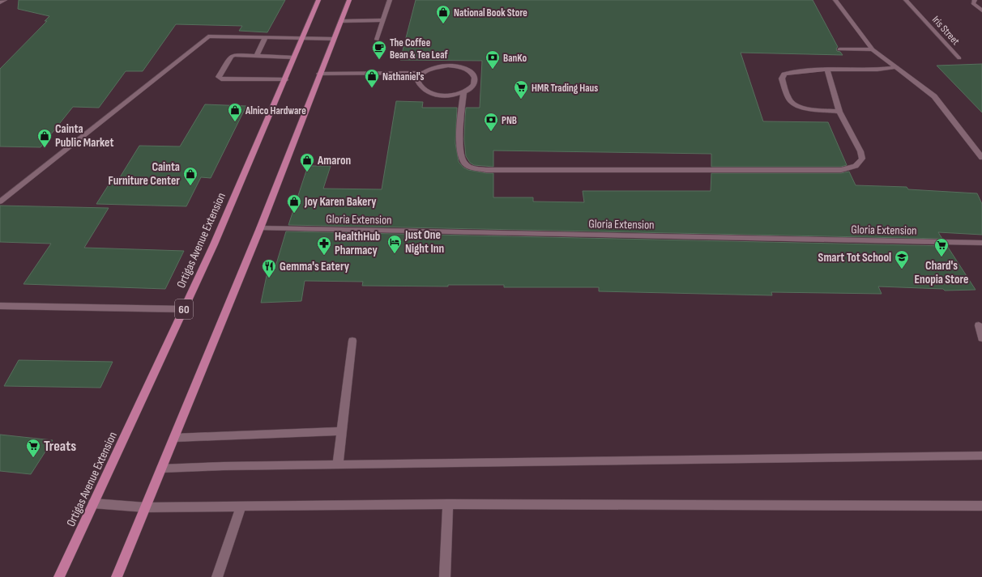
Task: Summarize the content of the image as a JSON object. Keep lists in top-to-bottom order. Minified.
{"streets":{"main road":["Ortigas Avenue Extension","60"],"street":["Iris Street","Gloria Extension"]},"places":{"shop":["National Book Store","Nathaniel's","Alnico Hardware","Cainta Public Market","Amaron","Cainta Furniture Center","Joy Karen Bakery"],"cafe":["The Coffee Bean & Tea Leaf"],"bank":["BanKo","PNB"],"supermarket":["HMR Trading Haus","Chard's Enopia Store","Treats"],"hotel":["Just One Night Inn"],"pharmacy":["HealthHub Pharmacy"],"school or university":["Smart Tot School"],"restaurant":["Gemma's Eatery"]}}
